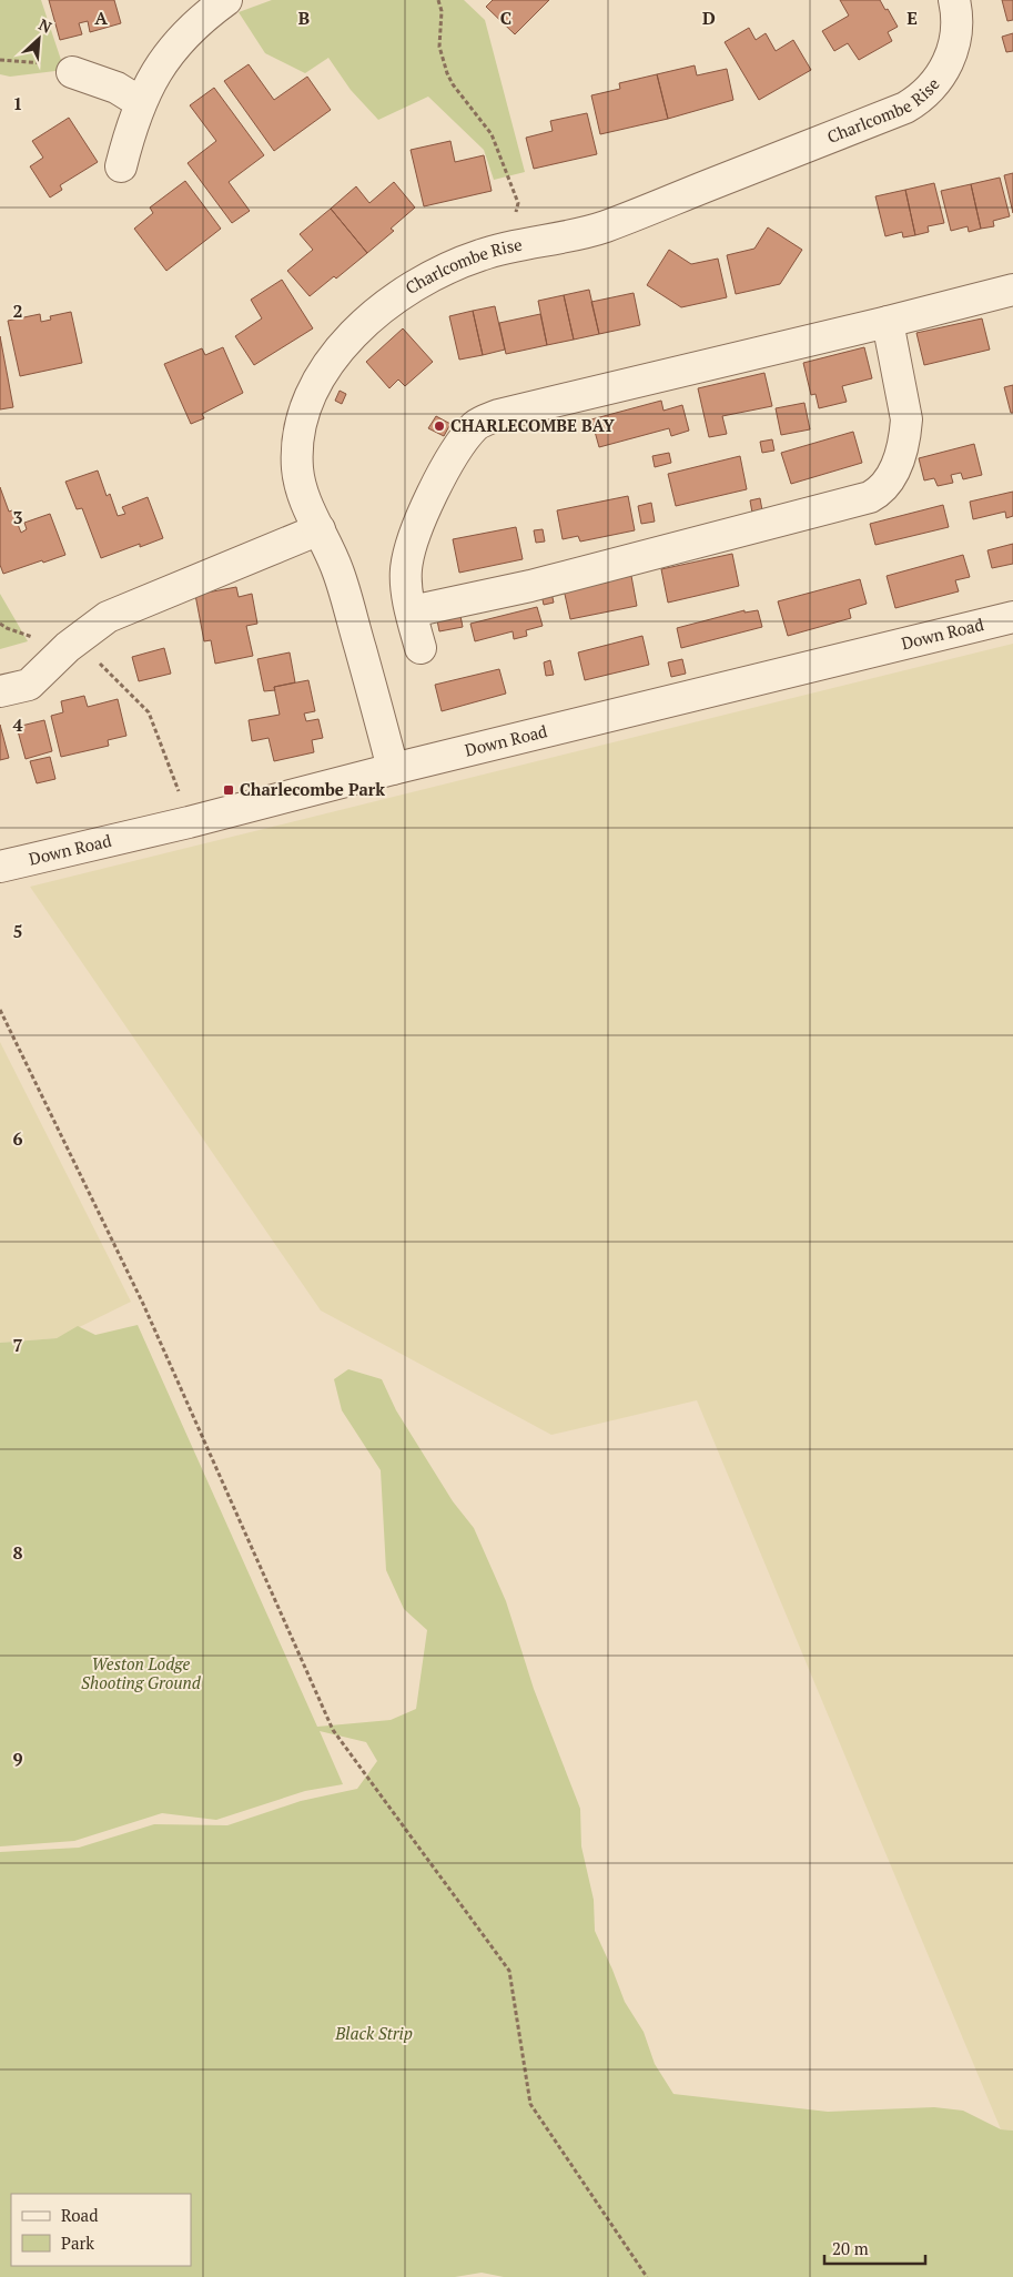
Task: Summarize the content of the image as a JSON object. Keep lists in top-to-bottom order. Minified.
{"streets":{"street":["Charlcombe Rise","Down Road"]},"crossings":[["Charlcombe Rise","Down Road"]],"parks":["Weston Lodge Shooting Ground","Black Strip"],"places":{"other":["CHARLECOMBE BAY"],"transit":["Charlecombe Park"]},"legend":["Road","Park"],"scale_bar":"20 m","north":"top right","grid":{"columns":["A","B","C","D","E"],"rows":["1","2","3","4","5","6","7","8","9"]}}
